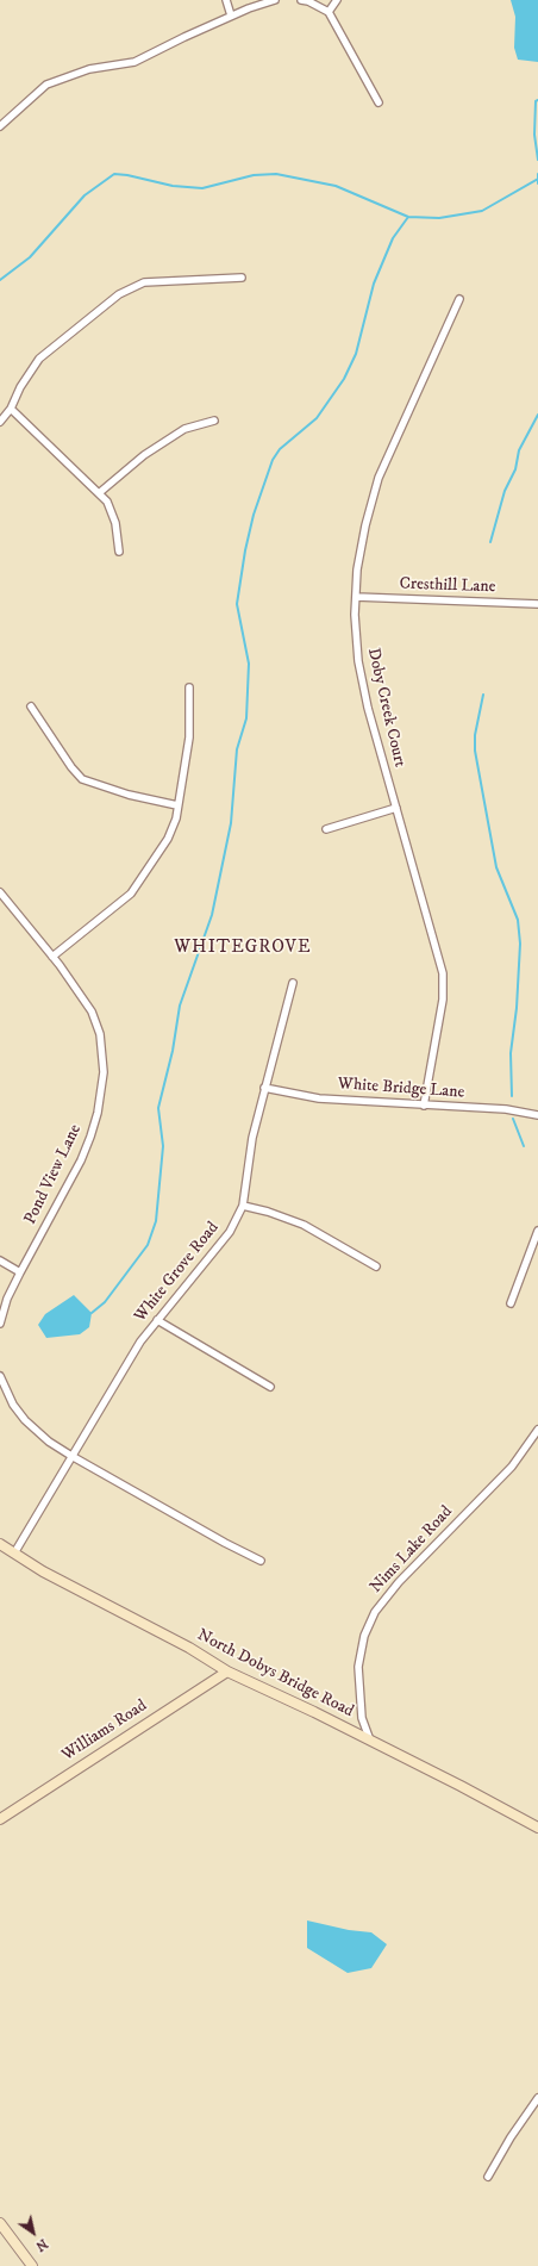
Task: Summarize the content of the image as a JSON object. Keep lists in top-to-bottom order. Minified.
{"streets":{"street":["Cresthill Lane","Doby Creek Court","White Bridge Lane","Pond View Lane","White Grove Road","Nims Lake Road","North Dobys Bridge Road","Williams Road"]},"crossings":[["Cresthill Lane","Doby Creek Court"],["Doby Creek Court","White Bridge Lane"],["White Bridge Lane","White Grove Road"],["White Grove Road","North Dobys Bridge Road"],["Nims Lake Road","North Dobys Bridge Road"],["North Dobys Bridge Road","Williams Road"]],"districts":["WHITEGROVE"],"north":"bottom right"}
